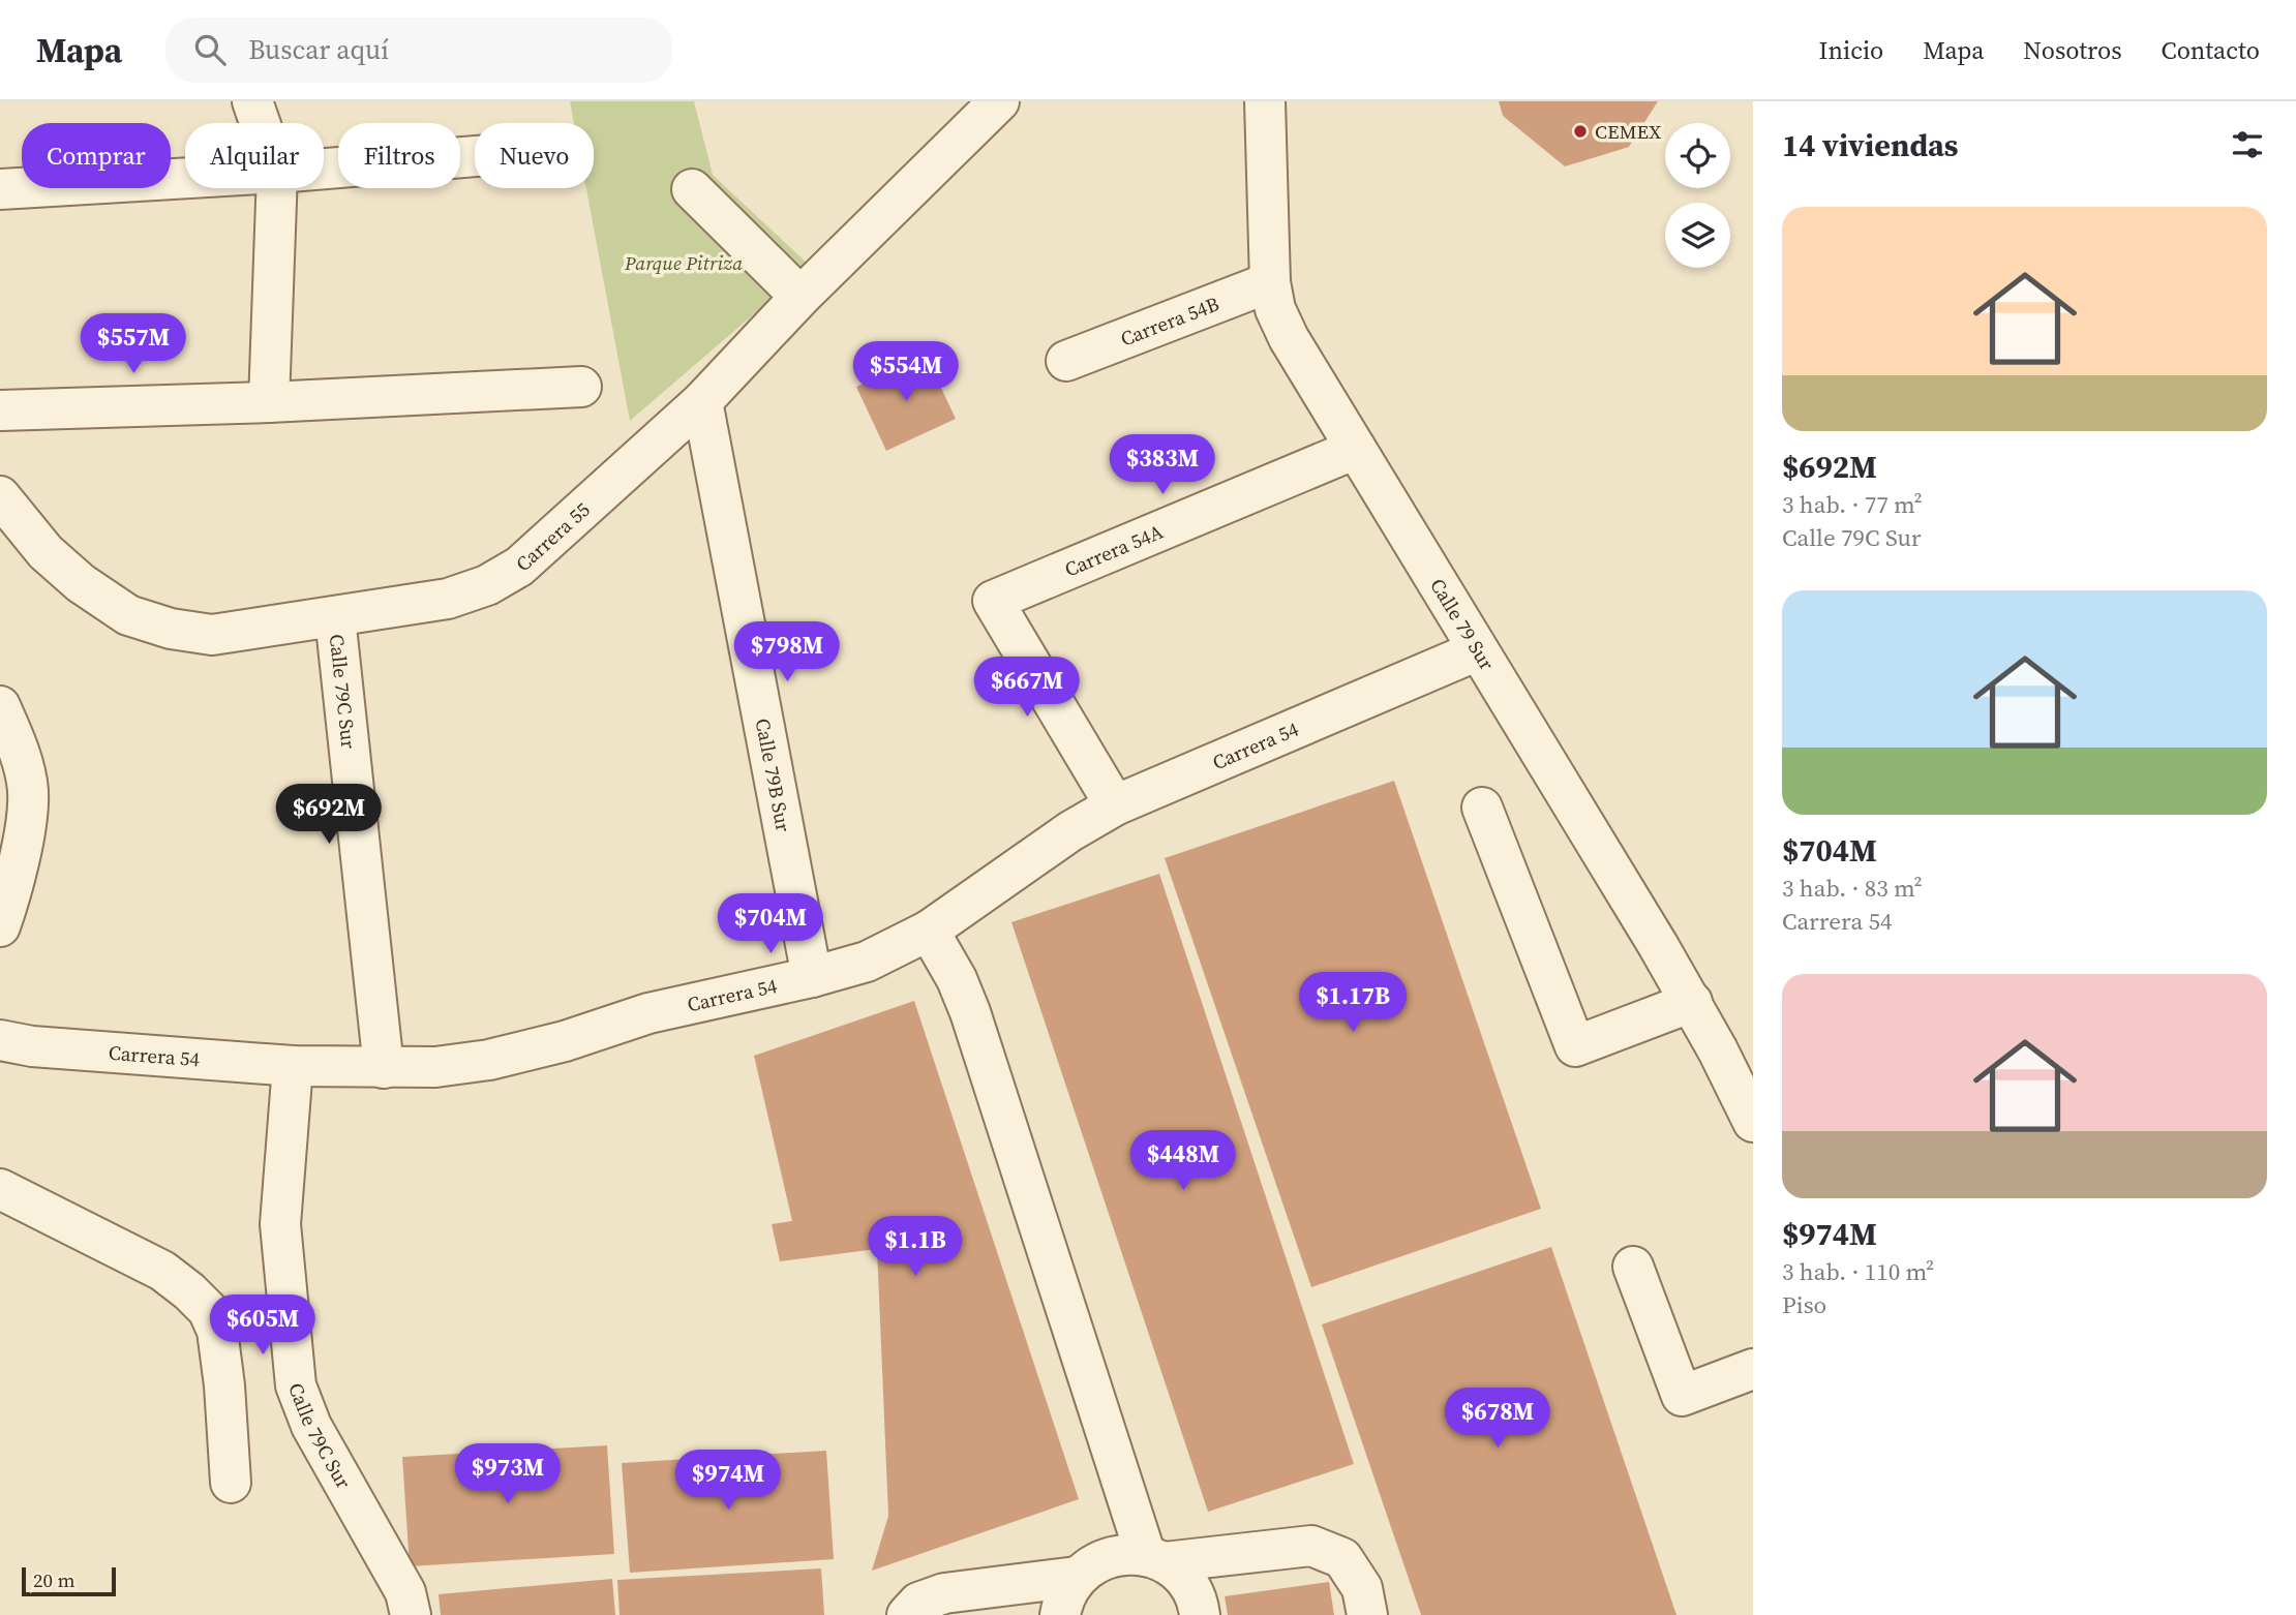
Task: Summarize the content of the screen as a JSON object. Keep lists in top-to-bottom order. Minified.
{"streets":{"street":["Carrera 54B","Carrera 55","Carrera 54A","Calle 79 Sur","Calle 79C Sur","Carrera 54","Calle 79B Sur"]},"crossings":[["Carrera 54B","Calle 79 Sur"],["Carrera 55","Calle 79C Sur"],["Carrera 55","Calle 79B Sur"],["Carrera 54A","Calle 79 Sur"],["Carrera 54A","Carrera 54"],["Calle 79 Sur","Carrera 54"],["Calle 79C Sur","Carrera 54"],["Carrera 54","Calle 79B Sur"]],"parks":["Parque Pitriza"],"places":["CEMEX"],"scale_bar":"20 m","page":{"header":"Mapa","search":"Buscar aquí","nav":["Inicio","Mapa","Nosotros","Contacto"],"heading":"14 viviendas","chip":["Comprar","Alquilar","Filtros","Nuevo"],"list":[{"name":"$692M","note":"3 hab. · 77 m² · Calle 79C Sur"},{"name":"$704M","note":"3 hab. · 83 m² · Carrera 54"},{"name":"$974M","note":"3 hab. · 110 m² · Piso"}],"price":["$557M","$554M","$383M","$798M","$667M","$692M","$704M","$1.17B","$448M","$1.1B","$605M","$678M","$973M","$974M"],"scale":"20 m"}}
